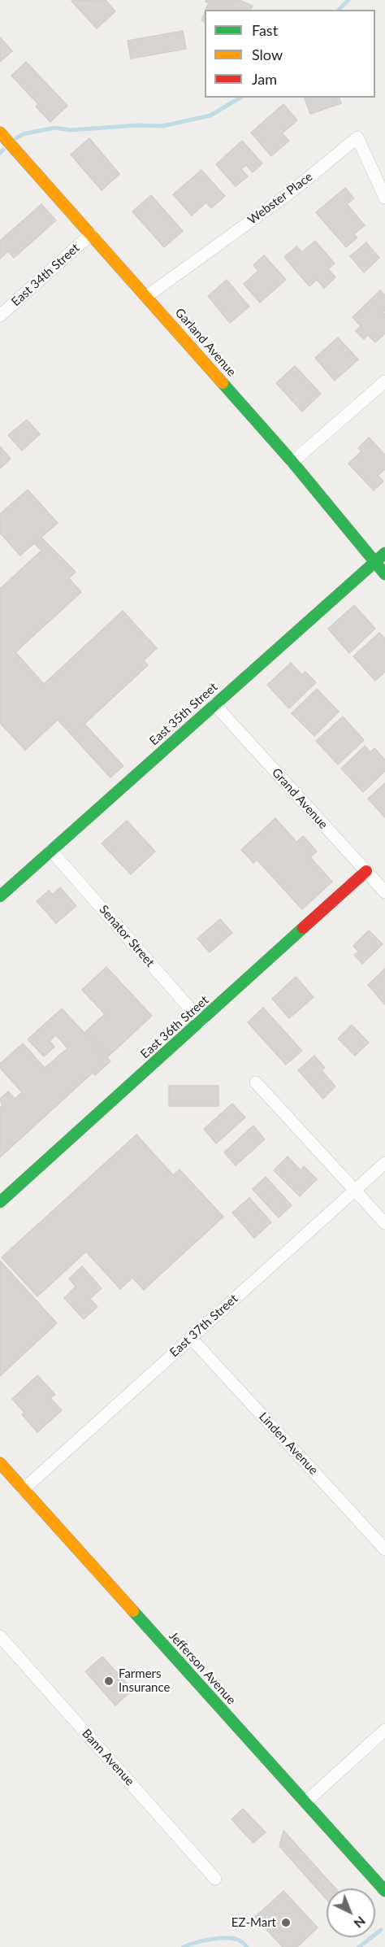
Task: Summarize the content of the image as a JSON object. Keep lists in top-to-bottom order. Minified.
{"streets":{"street":["Webster Place","East 34th Street","Garland Avenue","East 35th Street","Grand Avenue","Senator Street","East 36th Street","East 37th Street","Linden Avenue","Jefferson Avenue","Bann Avenue"]},"crossings":[["Webster Place","Garland Avenue"],["East 34th Street","Garland Avenue"],["Garland Avenue","East 35th Street"],["East 35th Street","Grand Avenue"],["East 35th Street","Senator Street"],["Grand Avenue","East 36th Street"],["Senator Street","East 36th Street"],["East 37th Street","Linden Avenue"],["East 37th Street","Jefferson Avenue"]],"places":["Farmers Insurance","EZ-Mart"],"legend":["Fast","Slow","Jam"],"north":"bottom right"}
